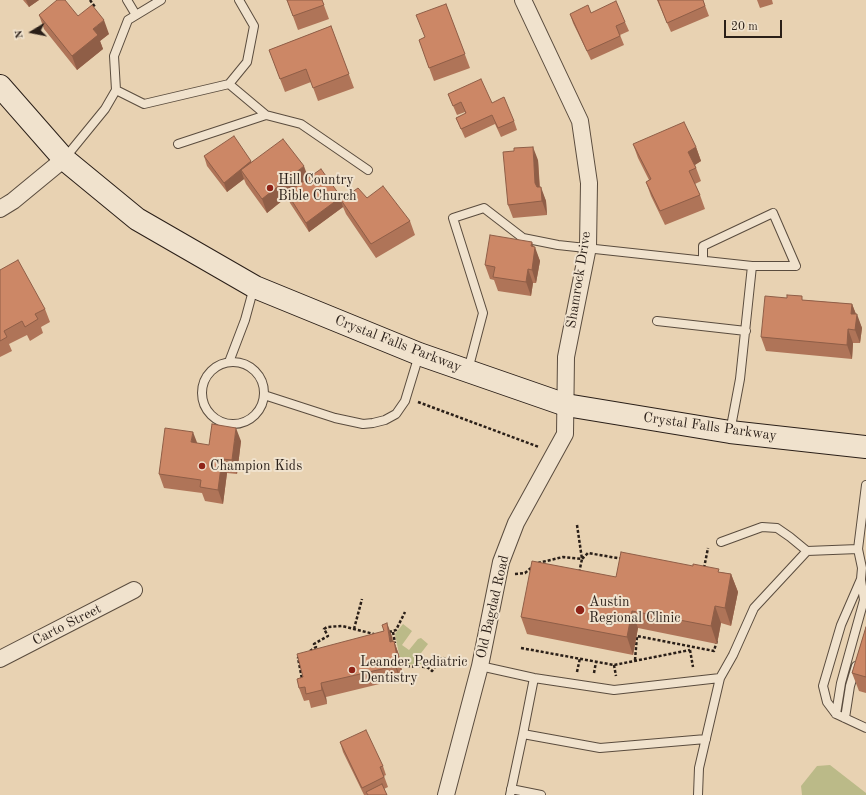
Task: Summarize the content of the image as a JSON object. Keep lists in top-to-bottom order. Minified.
{"streets":{"main road":["Crystal Falls Parkway"],"street":["Shamrock Drive","Old Bagdad Road","Carto Street"]},"crossings":[["Shamrock Drive","Crystal Falls Parkway"],["Shamrock Drive","Old Bagdad Road"],["Crystal Falls Parkway","Old Bagdad Road"]],"places":["Hill Country Bible Church","Champion Kids","Austin Regional Clinic","Leander Pediatric Dentistry"],"scale_bar":"20 m","north":"left"}
